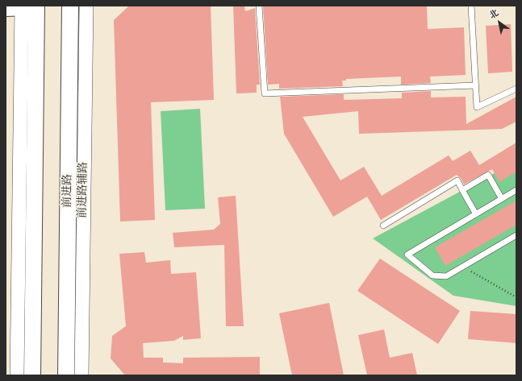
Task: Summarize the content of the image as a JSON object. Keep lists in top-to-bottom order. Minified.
{"streets":{"main road":["前进路"],"street":["前进路辅路"]},"north":"top left"}
